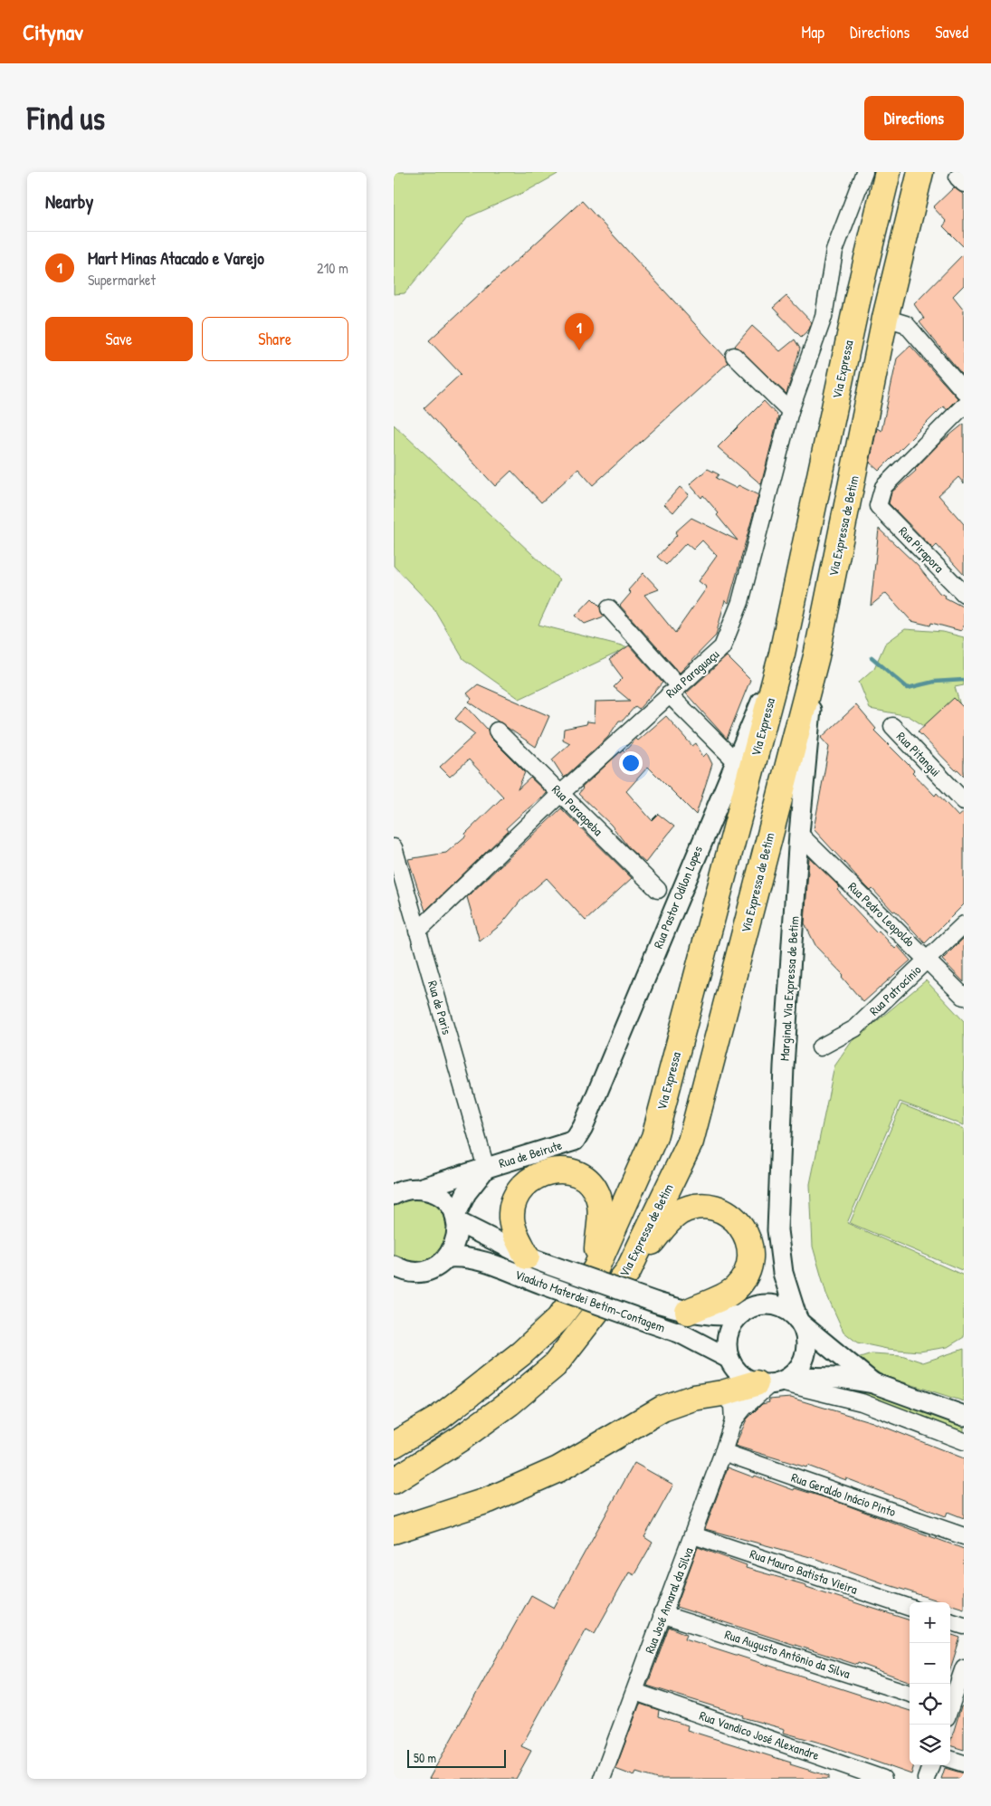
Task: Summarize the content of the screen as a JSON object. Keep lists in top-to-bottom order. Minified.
{"streets":{"highway":["Via Expressa","Via Expressa de Betim"],"street":["Rua Pirapora","Rua Paraguaçu","Rua Pitangui","Rua Paraopeba","Rua Pastor Odilon Lopes","Rua Pedro Leopoldo","Marginal Via Expressa de Betim","Rua Patrocínio","Rua de Paris","Rua de Beirute","Viaduto Materdei Betim-Contagem","Rua Geraldo Inácio Pinto","Rua Mauro Batista Vieira","Rua José Amaral da Silva","Rua Augusto Antônio da Silva","Rua Vandico José Alexandre"]},"crossings":[["Via Expressa","Rua Pastor Odilon Lopes"],["Via Expressa de Betim","Marginal Via Expressa de Betim"],["Rua Paraguaçu","Rua Paraopeba"],["Rua Paraguaçu","Rua de Paris"],["Rua Pastor Odilon Lopes","Rua de Beirute"],["Rua Pedro Leopoldo","Marginal Via Expressa de Betim"],["Rua Pedro Leopoldo","Rua Patrocínio"],["Marginal Via Expressa de Betim","Viaduto Materdei Betim-Contagem"],["Marginal Via Expressa de Betim","Rua José Amaral da Silva"],["Rua de Paris","Rua de Beirute"],["Rua de Beirute","Viaduto Materdei Betim-Contagem"],["Viaduto Materdei Betim-Contagem","Rua José Amaral da Silva"],["Rua Geraldo Inácio Pinto","Rua José Amaral da Silva"],["Rua Mauro Batista Vieira","Rua José Amaral da Silva"],["Rua José Amaral da Silva","Rua Augusto Antônio da Silva"],["Rua José Amaral da Silva","Rua Vandico José Alexandre"]],"scale_bar":"50 m","page":{"header":"Citynav","nav":["Map","Directions","Saved"],"buttons":["Directions",["Save","Share"]],"title":"Find us","heading":"Nearby","list":[{"mark":"1","name":"Mart Minas Atacado e Varejo","note":"Supermarket","value":"210 m"}],"pins":"1","map_buttons":["+","−"],"scale":"50 m"}}
